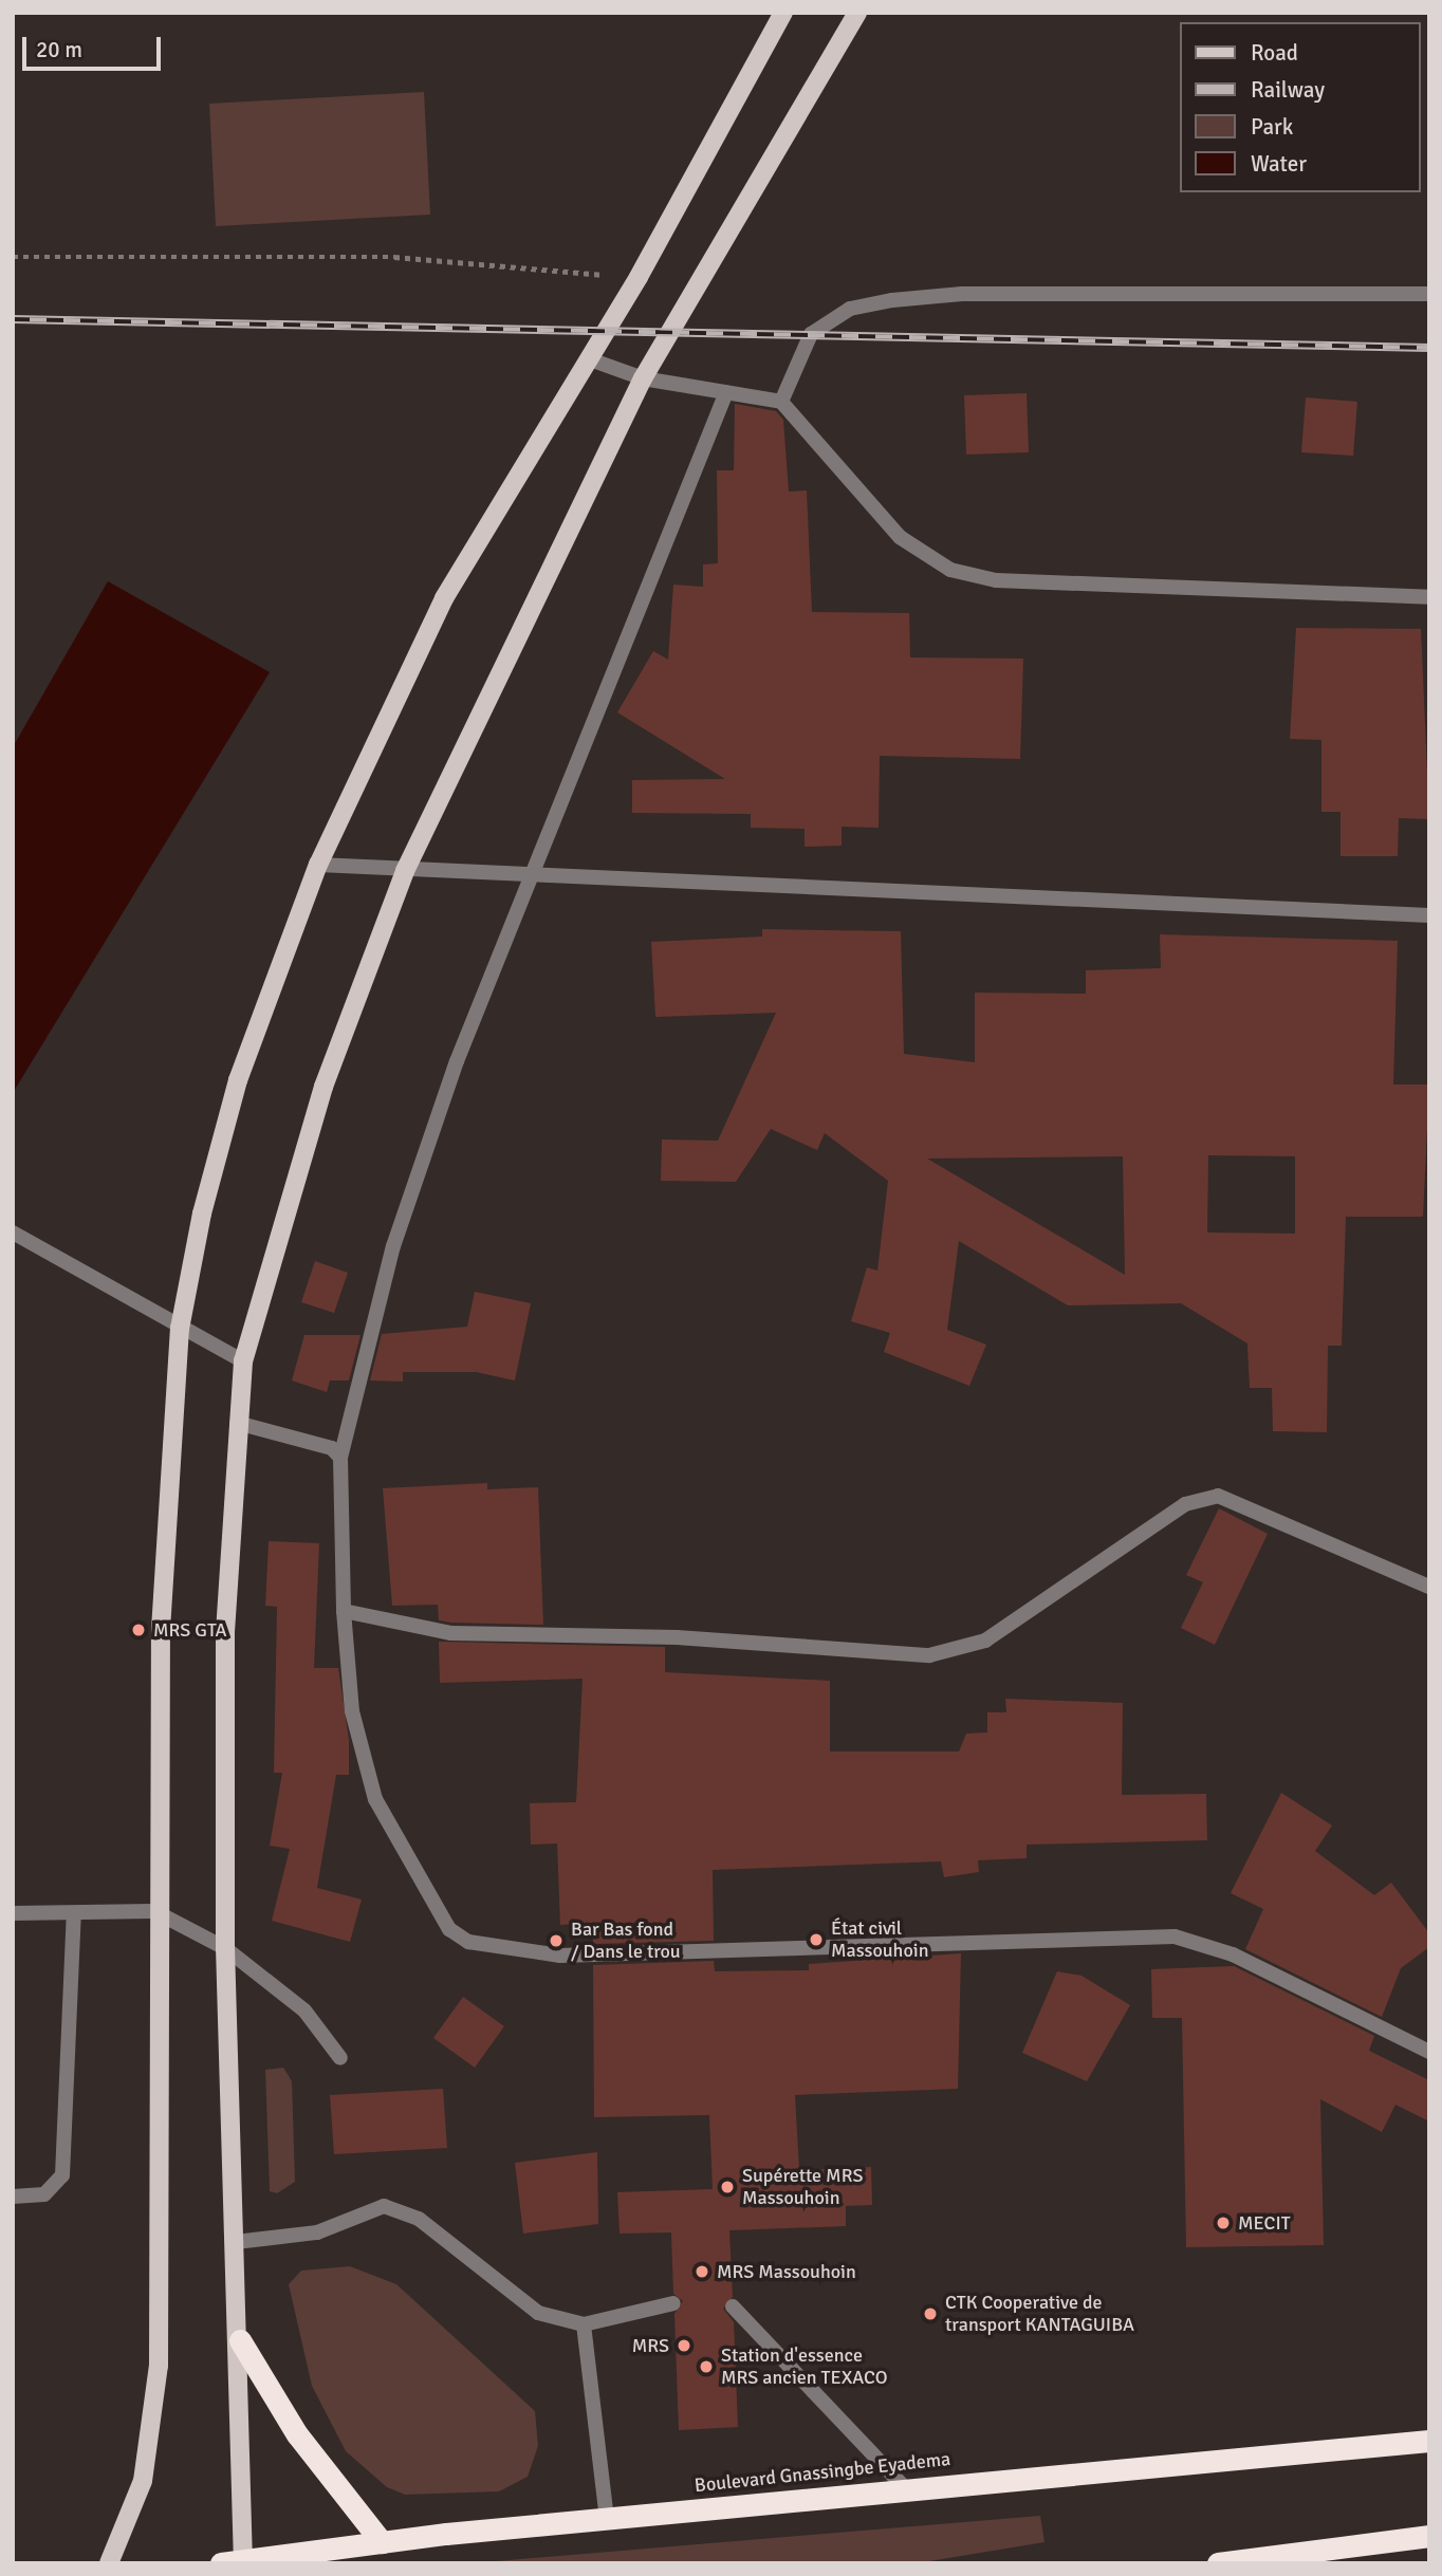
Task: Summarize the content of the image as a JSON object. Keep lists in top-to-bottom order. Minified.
{"streets":{"highway":["Boulevard Gnassingbe Eyadema"]},"places":["MRS GTA","État civil Massouhoin","Bar Bas fond / Dans le trou","Supérette MRS Massouhoin","MECIT","MRS Massouhoin","CTK Cooperative de transport KANTAGUIBA","MRS","Station d'essence MRS ancien TEXACO"],"legend":["Road","Railway","Park","Water"],"scale_bar":"20 m"}
